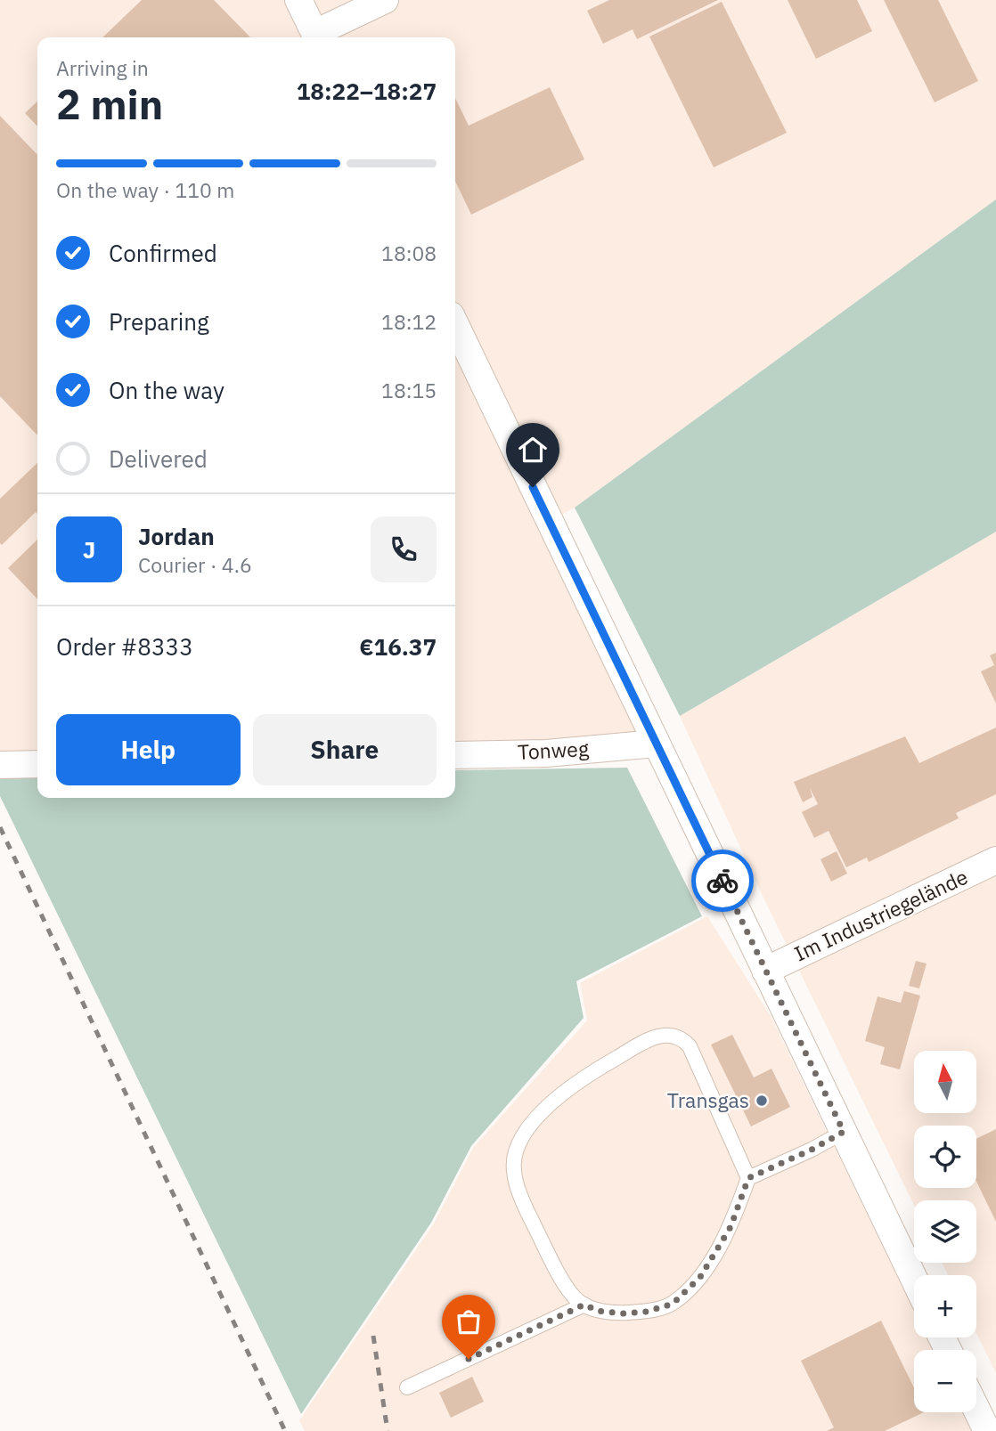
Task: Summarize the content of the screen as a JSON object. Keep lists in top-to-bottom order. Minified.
{"streets":{"street":["Tonweg","Im Industriegelände"]},"places":["Transgas"],"north":"top","page":{"heading":["2 min","Arriving in","18:22–18:27"],"panel":["Jordan","Courier · 4.6","Order #8333","€16.37"],"bar":"On the way · 110 m","list":[["Confirmed","18:08"],["Preparing","18:12"],["On the way","18:15"],"Delivered"],"round":"J","buttons":["Help","Share"],"map_buttons":["+","−"]}}
